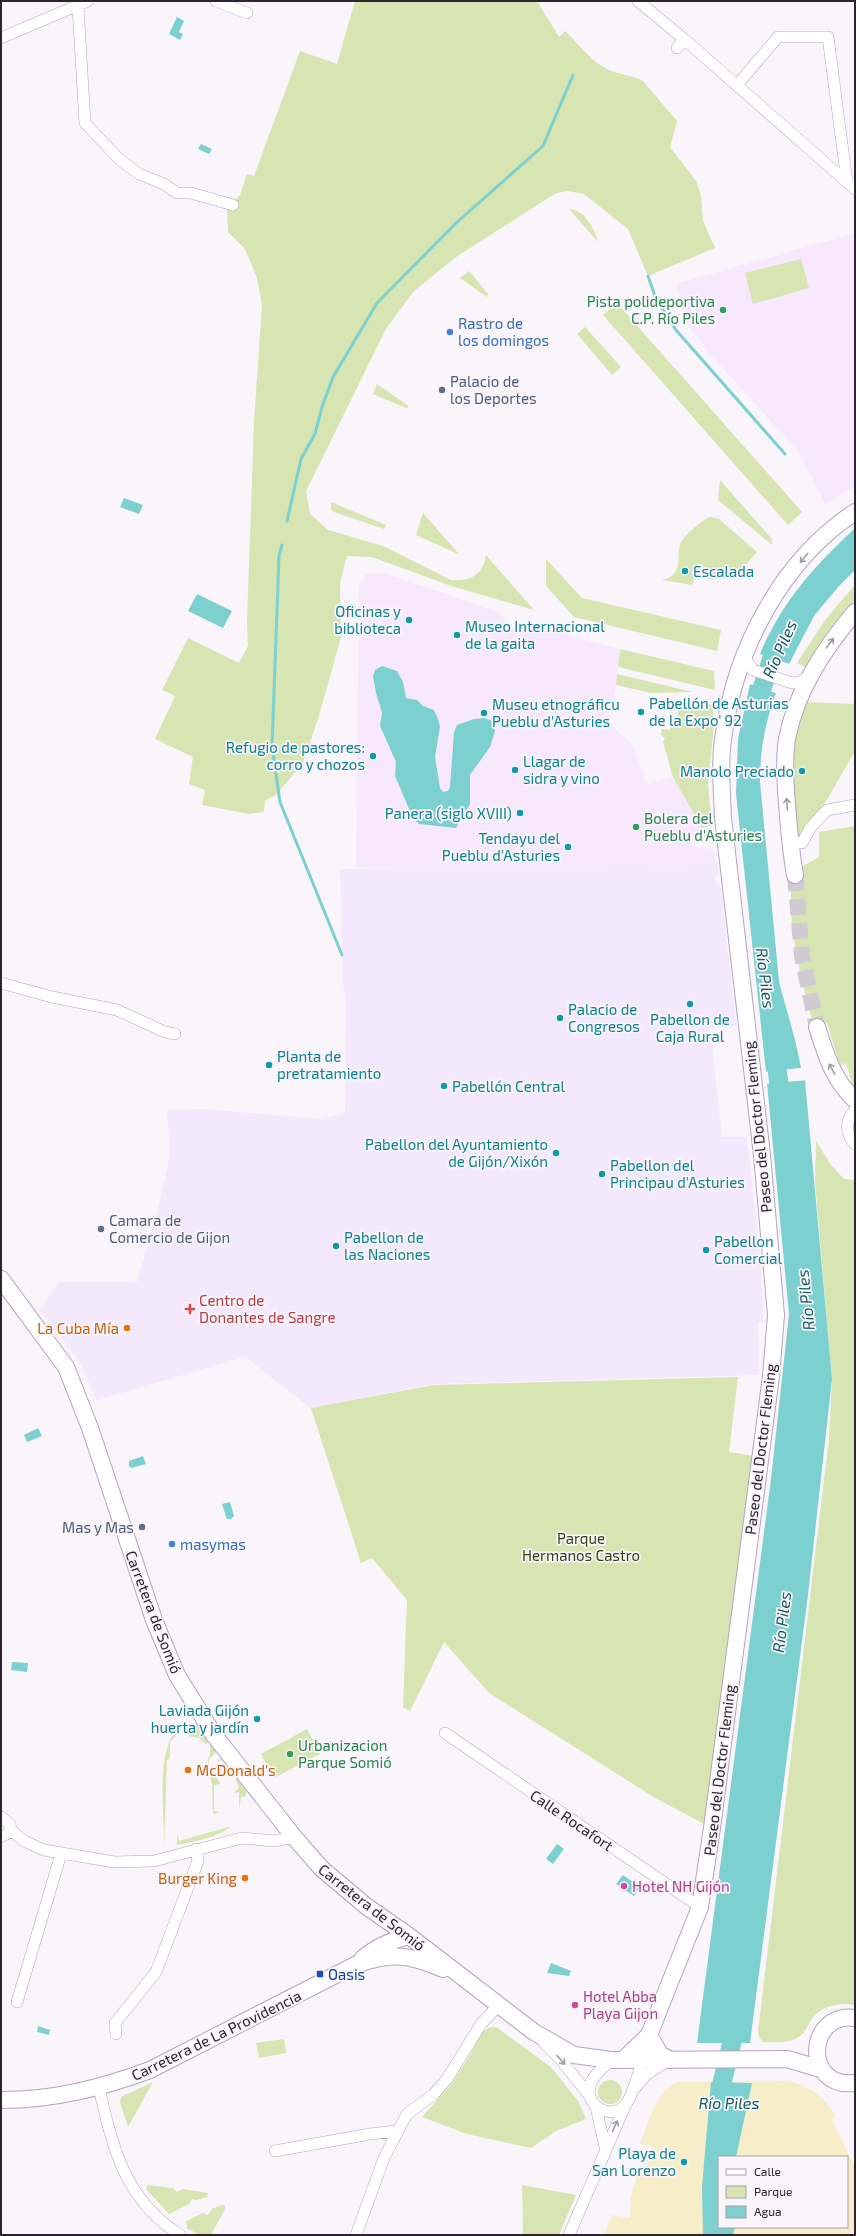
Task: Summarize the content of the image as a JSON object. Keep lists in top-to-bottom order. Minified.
{"streets":{"main road":["Paseo del Doctor Fleming","Carretera de Somió","Carretera de La Providencia"],"street":["Calle Rocafort"]},"crossings":[["Paseo del Doctor Fleming","Calle Rocafort"],["Carretera de Somió","Carretera de La Providencia"]],"water":["Río Piles"],"parks":["Parque Hermanos Castro"],"places":{"other":["Pista polideportiva C.P. Río Piles","Rastro de los domingos","Palacio de los Deportes","Escalada","Oficinas y biblioteca","Museo Internacional de la gaita","Pabellón de Asturias de la Expo' 92","Museu etnográficu Pueblu d'Asturies","Refugio de pastores: corro y chozos","Llagar de sidra y vino","Manolo Preciado","Panera (siglo XVIII)","Bolera del Pueblu d'Asturies","Tendayu del Pueblu d'Asturies","Pabellon de Caja Rural","Palacio de Congresos","Planta de pretratamiento","Pabellón Central","Pabellon del Ayuntamiento de Gijón/Xixón","Pabellon del Principau d'Asturies","Camara de Comercio de Gijon","Pabellon de las Naciones","Pabellon Comercial","La Cuba Mía","Mas y Mas","masymas","Laviada Gijón huerta y jardín","Urbanizacion Parque Somió","McDonald's","Burger King","Hotel NH Gijón","Hotel Abba Playa Gijon","Playa de San Lorenzo"],"health":["Centro de Donantes de Sangre"],"transit":["Oasis"]},"legend":["Calle","Parque","Agua"]}
